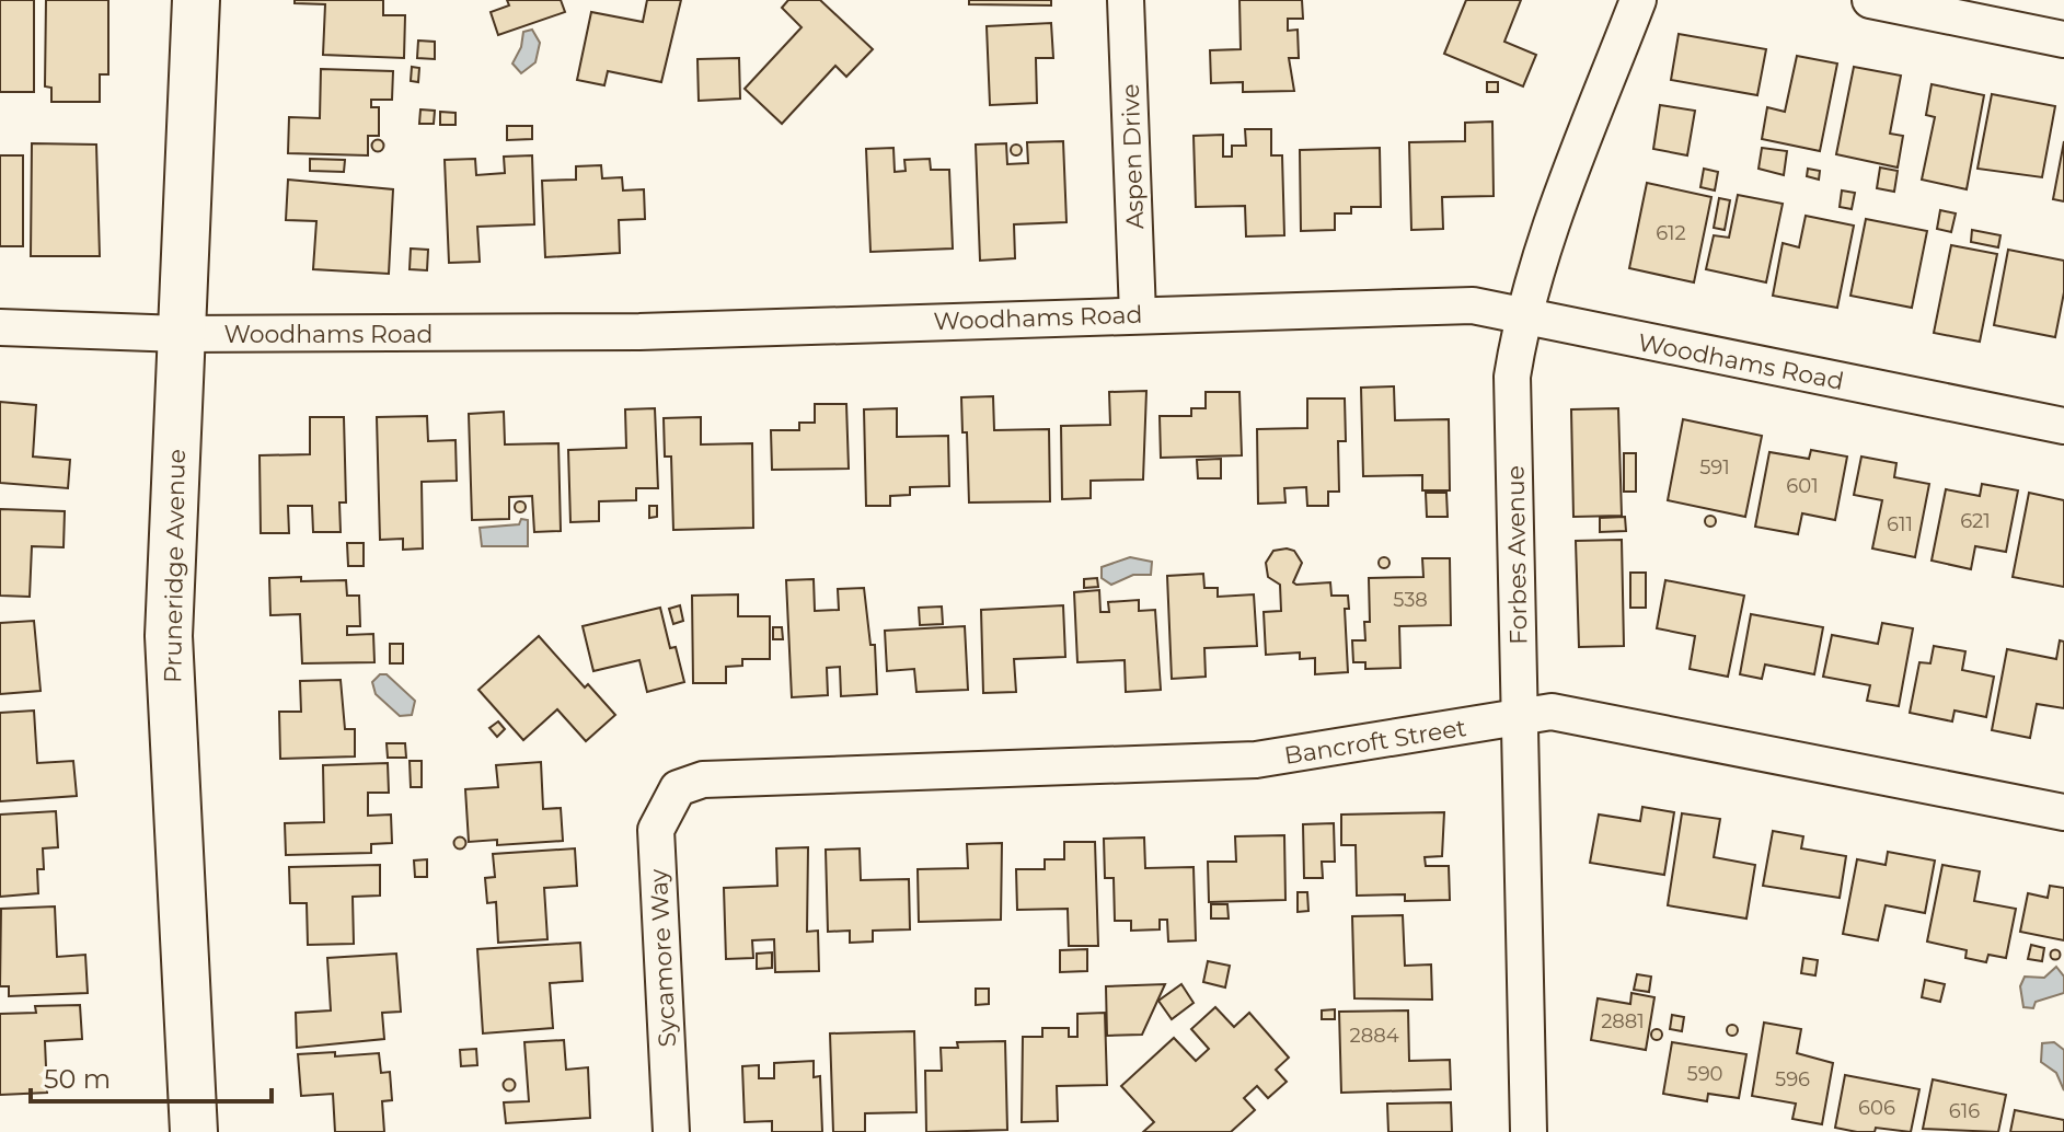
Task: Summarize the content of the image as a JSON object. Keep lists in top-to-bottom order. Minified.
{"streets":{"main road":["Pruneridge Avenue"],"street":["Aspen Drive","Woodhams Road","Forbes Avenue","Bancroft Street","Sycamore Way"]},"crossings":[["Aspen Drive","Woodhams Road"],["Woodhams Road","Forbes Avenue"],["Woodhams Road","Pruneridge Avenue"],["Forbes Avenue","Bancroft Street"],["Bancroft Street","Sycamore Way"]],"house_numbers":["612","591","601","621","611","538","2881","2884","590","596","606","616"],"scale_bar":"50 m"}
